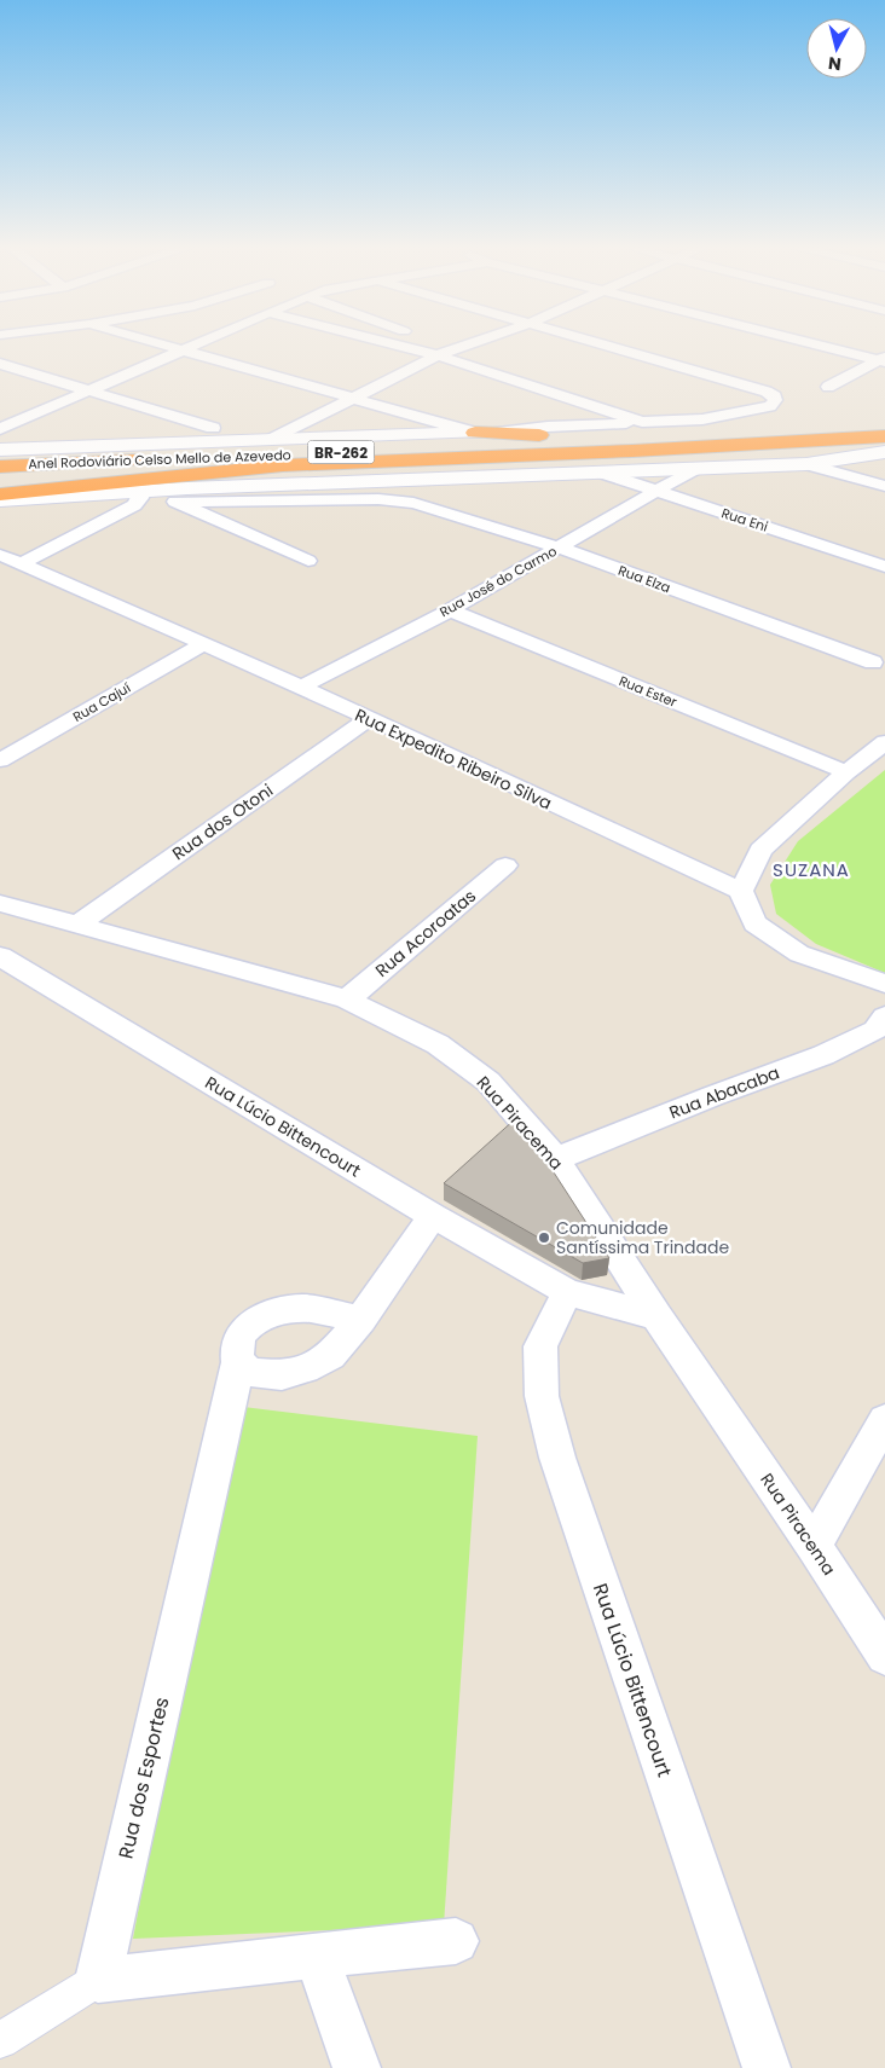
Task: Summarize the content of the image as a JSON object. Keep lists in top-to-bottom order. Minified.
{"streets":{"highway":["BR-262","Anel Rodoviário Celso Mello de Azevedo"],"street":["Rua Eni","Rua Elza","Rua José do Carmo","Rua Ester","Rua Cajuí","Rua Expedito Ribeiro Silva","Rua dos Otoni","Rua Acoroatas","Rua Abacaba","Rua Piracema","Rua Lúcio Bittencourt","Rua dos Esportes"]},"crossings":[["BR-262","Anel Rodoviário Celso Mello de Azevedo"],["Rua Eni","Rua José do Carmo"],["Rua Elza","Rua José do Carmo"],["Rua José do Carmo","Rua Ester"],["Rua José do Carmo","Rua Expedito Ribeiro Silva"],["Rua Cajuí","Rua Expedito Ribeiro Silva"],["Rua Expedito Ribeiro Silva","Rua dos Otoni"],["Rua dos Otoni","Rua Piracema"],["Rua Acoroatas","Rua Piracema"],["Rua Abacaba","Rua Piracema"],["Rua Piracema","Rua Lúcio Bittencourt"]],"districts":["SUZANA"],"places":["Comunidade Santíssima Trindade"],"north":"bottom"}
